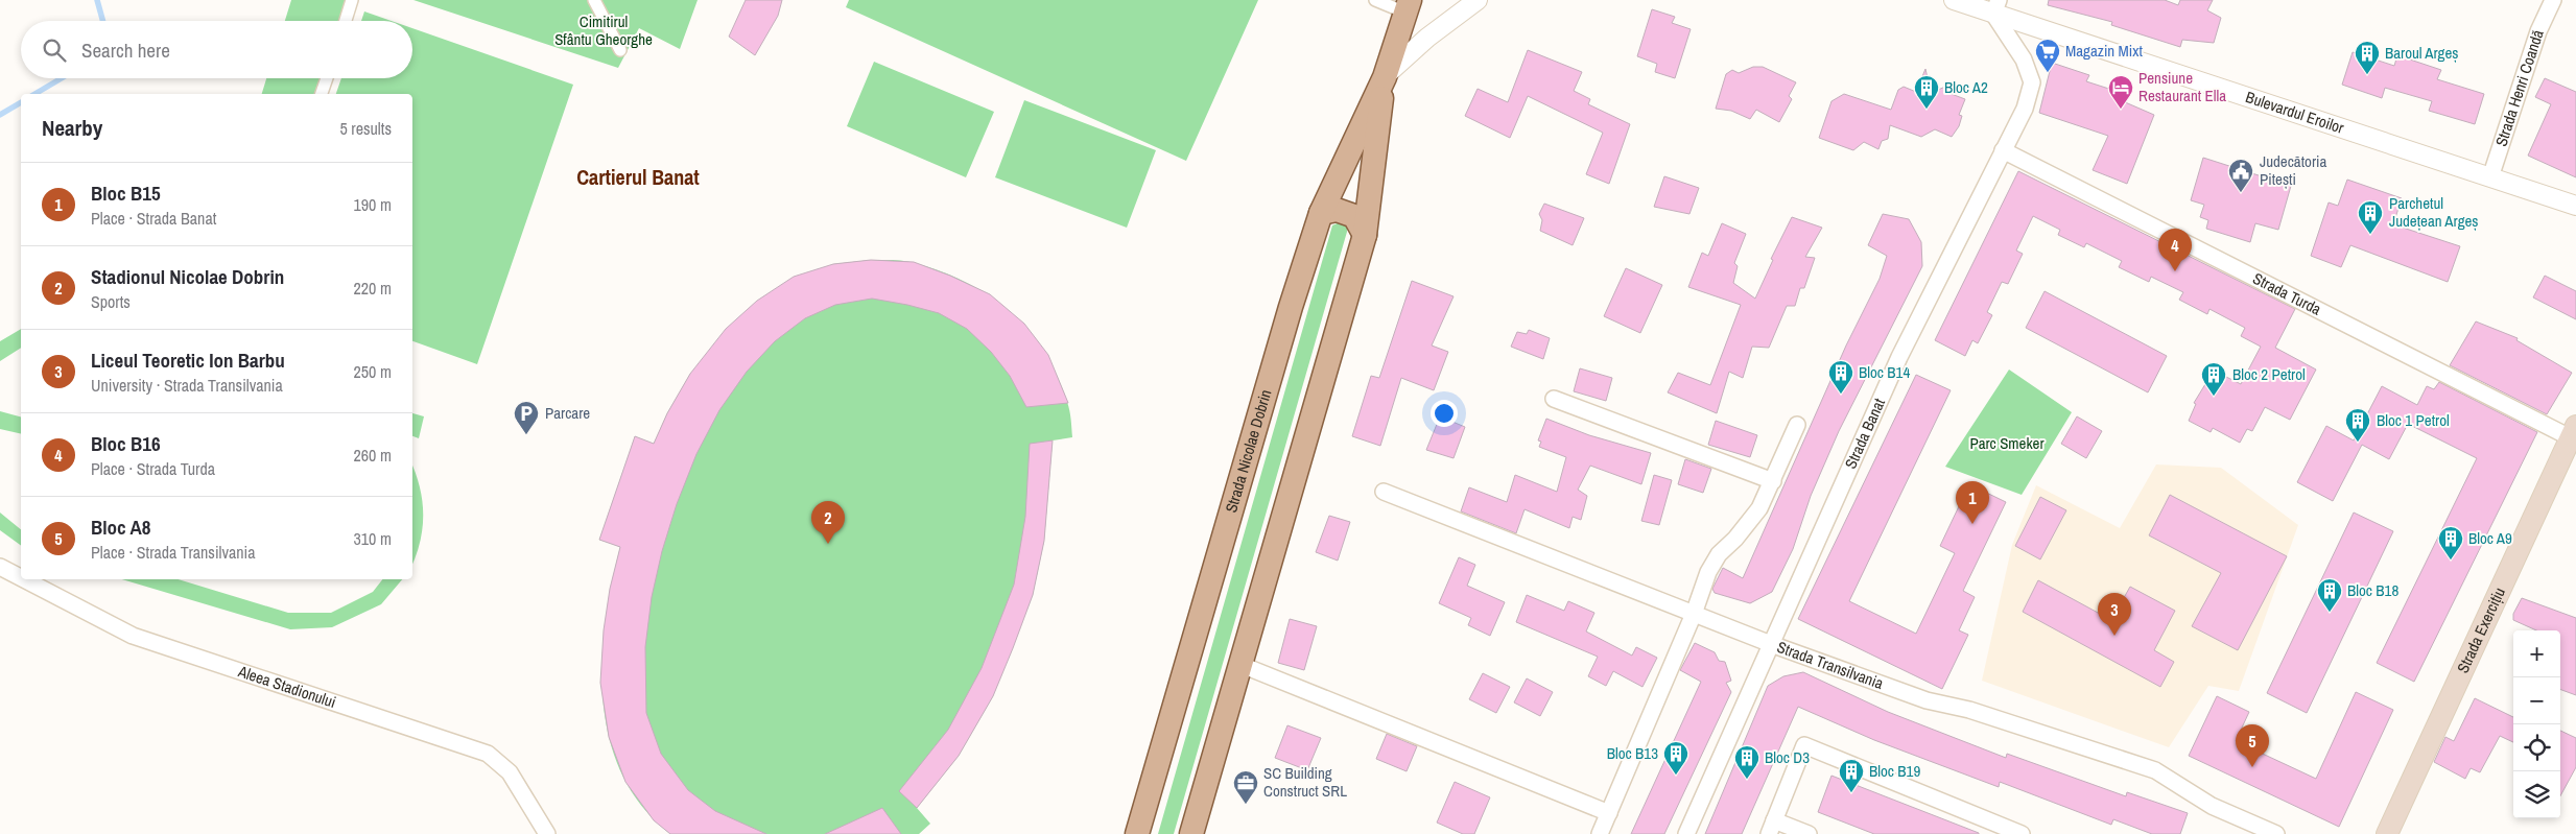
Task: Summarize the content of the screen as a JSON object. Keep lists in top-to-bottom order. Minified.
{"streets":{"main road":["Strada Nicolae Dobrin","Strada Exercițiu"],"street":["Strada Henri Coandă","Bulevardul Eroilor","Strada Turda","Strada Banat","Strada Transilvania","Aleea Stadionului"]},"crossings":[["Strada Henri Coandă","Bulevardul Eroilor"],["Bulevardul Eroilor","Strada Banat"],["Strada Turda","Strada Banat"],["Strada Turda","Strada Exercițiu"],["Strada Banat","Strada Transilvania"]],"districts":["Cartierul Banat"],"parks":["Cimitirul Sfântu Gheorghe","Parc Smeker"],"places":{"supermarket":["Magazin Mixt"],"building":["Baroul Argeș","Bloc A2","Parchetul Județean Argeș","Bloc B14","Bloc 2 Petrol","Bloc 1 Petrol","Bloc A9","Bloc B18","Bloc B13","Bloc D3","Bloc B19"],"hotel":["Pensiune Restaurant Ella"],"public building":["Judecătoria Pitești"],"parking":["Parcare"],"office":["SC Building Construct SRL"]},"page":{"search":"Search here","heading":["Nearby","5 results"],"list":[{"mark":"1","name":"Bloc B15","note":"Place · Strada Banat","value":"190 m"},{"mark":"2","name":"Stadionul Nicolae Dobrin","note":"Sports","value":"220 m"},{"mark":"3","name":"Liceul Teoretic Ion Barbu","note":"University · Strada Transilvania","value":"250 m"},{"mark":"4","name":"Bloc B16","note":"Place · Strada Turda","value":"260 m"},{"mark":"5","name":"Bloc A8","note":"Place · Strada Transilvania","value":"310 m"}],"pins":["4","1","2","3","5"],"map_buttons":["+","−"]}}
